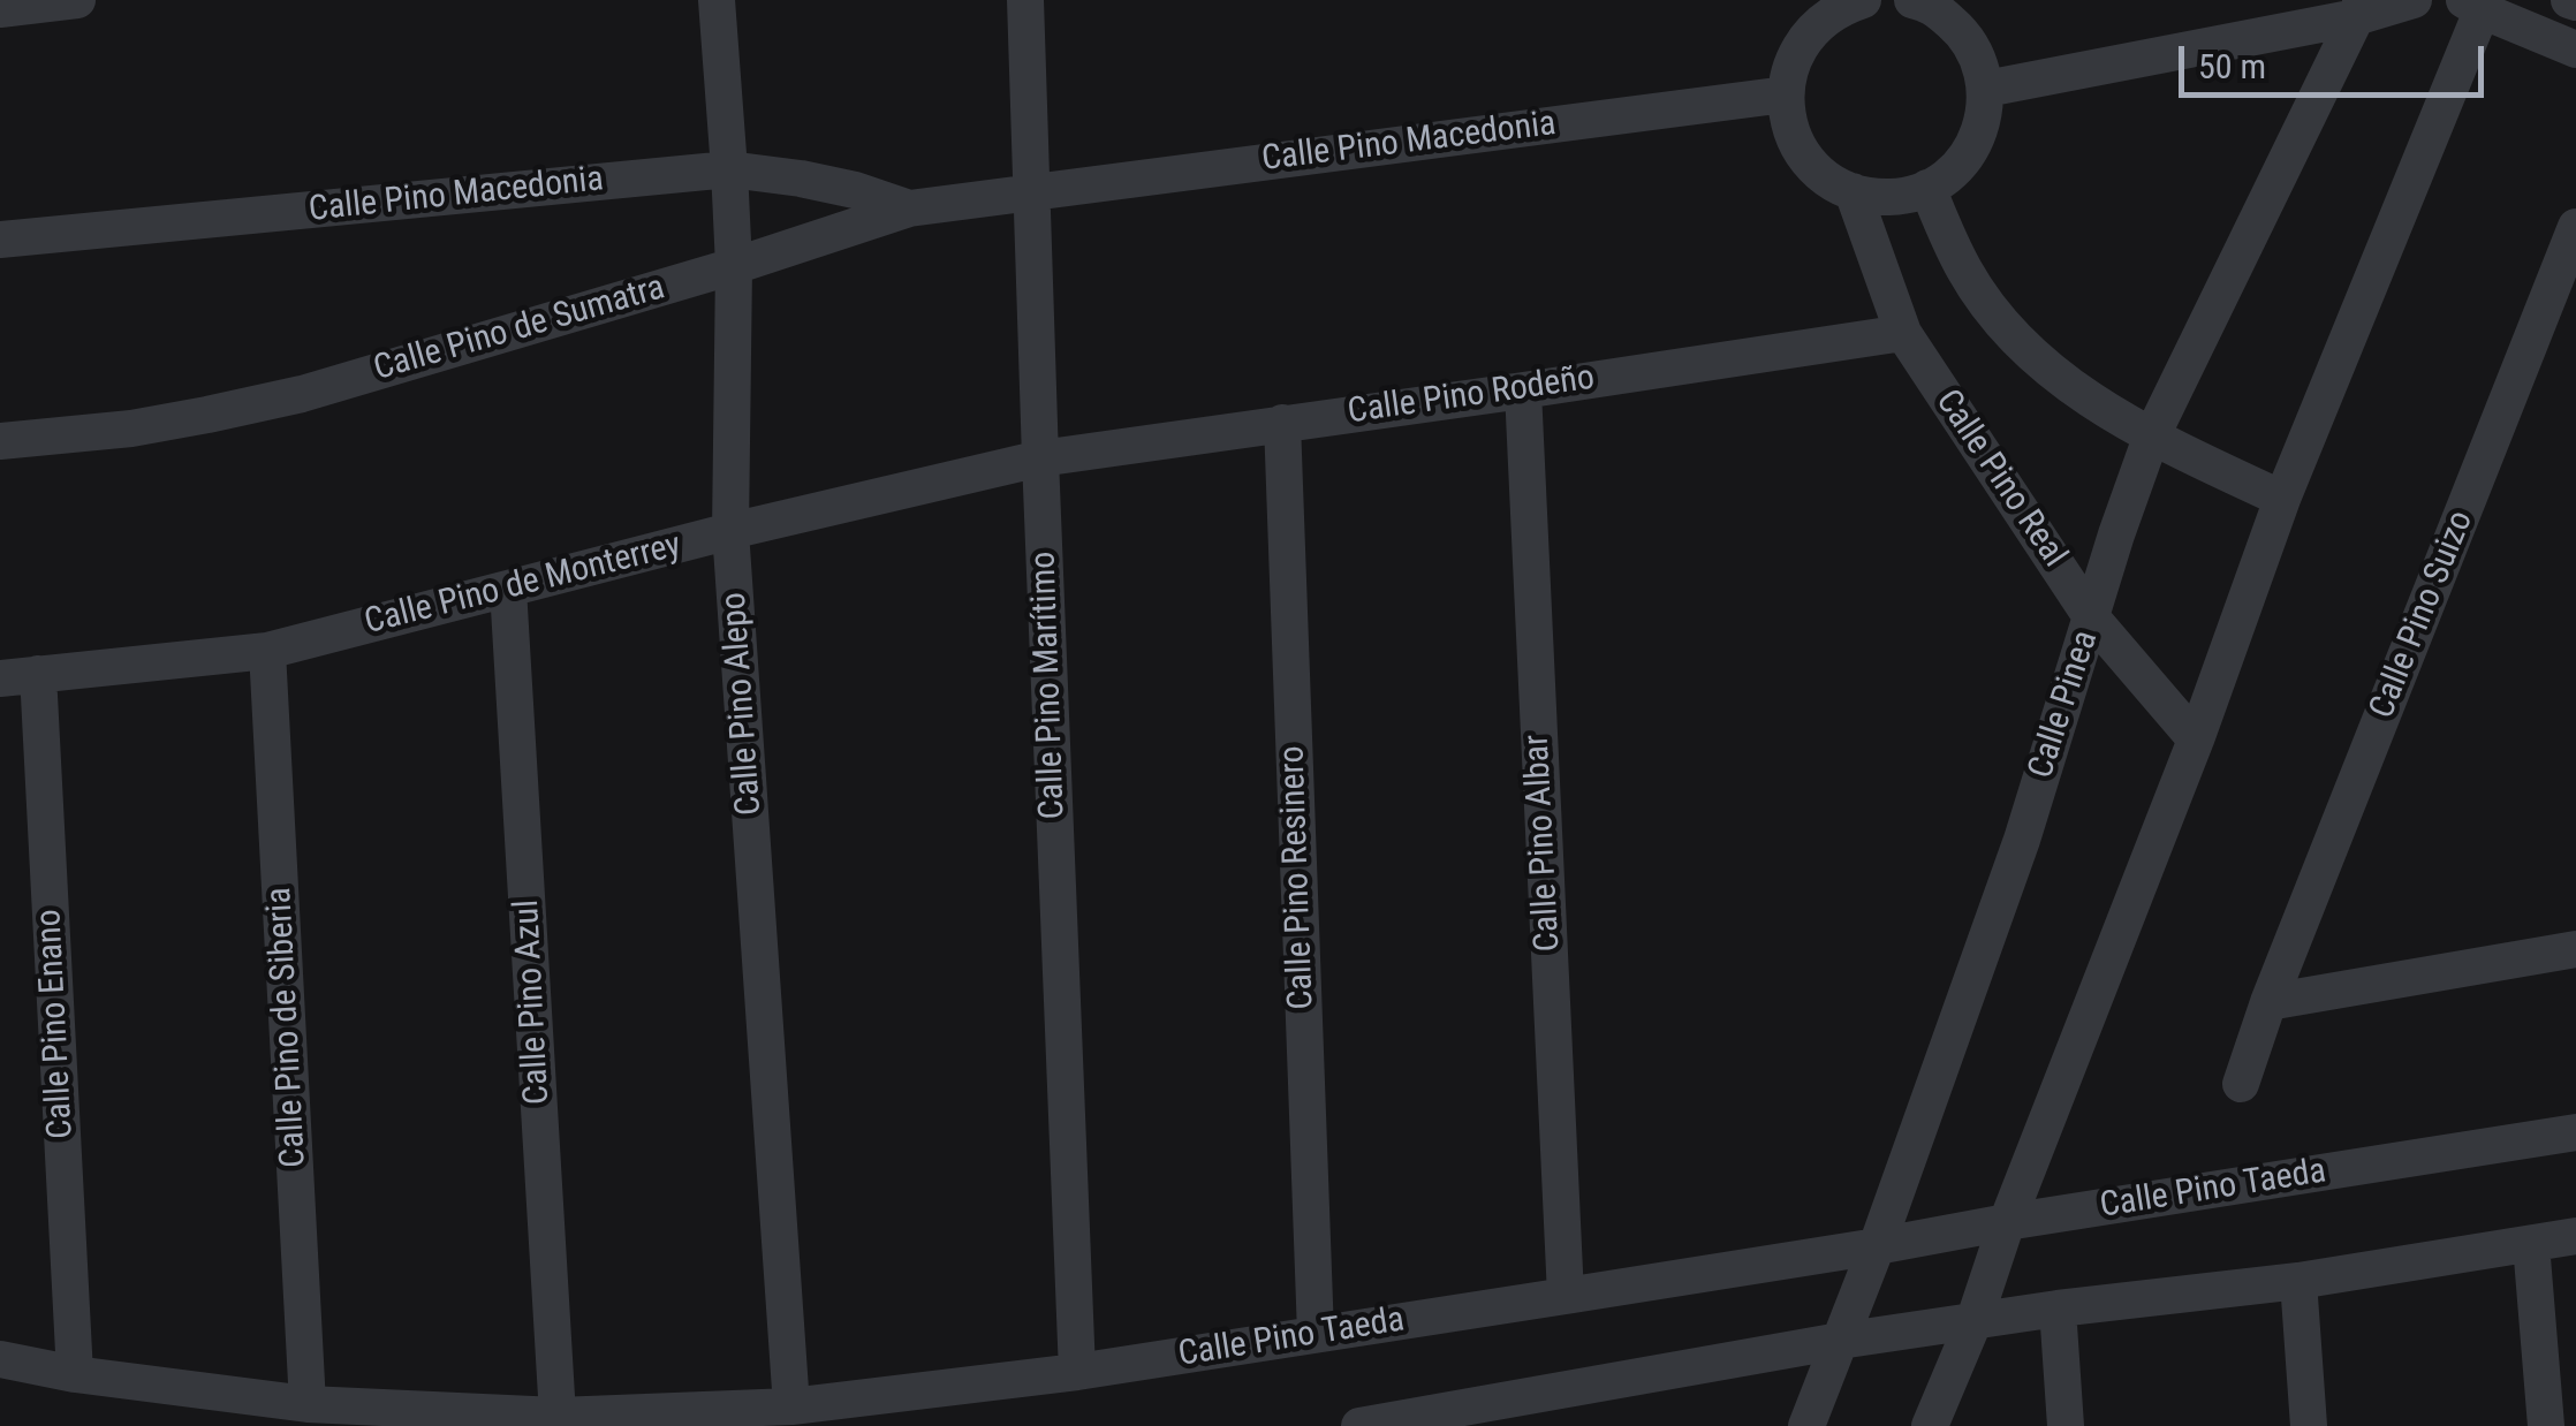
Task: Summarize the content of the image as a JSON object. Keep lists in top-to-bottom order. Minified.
{"streets":{"street":["Calle Pino Macedonia","Calle Pino de Sumatra","Calle Pino Rodeño","Calle Pino Real","Calle Pino de Monterrey","Calle Pino Suizo","Calle Pino Marítimo","Calle Pino Alepo","Calle Pinea","Calle Pino Albar","Calle Pino Resinero","Calle Pino Azul","Calle Pino Enano","Calle Pino de Siberia","Calle Pino Taeda"]},"crossings":[["Calle Pino Macedonia","Calle Pino de Sumatra"],["Calle Pino Macedonia","Calle Pino Marítimo"],["Calle Pino Macedonia","Calle Pino Alepo"],["Calle Pino de Sumatra","Calle Pino Marítimo"],["Calle Pino de Sumatra","Calle Pino Alepo"],["Calle Pino Rodeño","Calle Pino Real"],["Calle Pino Rodeño","Calle Pino de Monterrey"],["Calle Pino Rodeño","Calle Pino Marítimo"],["Calle Pino Rodeño","Calle Pino Albar"],["Calle Pino Rodeño","Calle Pino Resinero"],["Calle Pino Real","Calle Pinea"],["Calle Pino de Monterrey","Calle Pino Marítimo"],["Calle Pino de Monterrey","Calle Pino Alepo"],["Calle Pino de Monterrey","Calle Pino Azul"],["Calle Pino de Monterrey","Calle Pino Enano"],["Calle Pino de Monterrey","Calle Pino de Siberia"],["Calle Pino Marítimo","Calle Pino Taeda"],["Calle Pino Alepo","Calle Pino Taeda"],["Calle Pinea","Calle Pino Taeda"],["Calle Pino Albar","Calle Pino Taeda"],["Calle Pino Resinero","Calle Pino Taeda"],["Calle Pino Azul","Calle Pino Taeda"],["Calle Pino Enano","Calle Pino Taeda"],["Calle Pino de Siberia","Calle Pino Taeda"]],"scale_bar":"50 m"}
